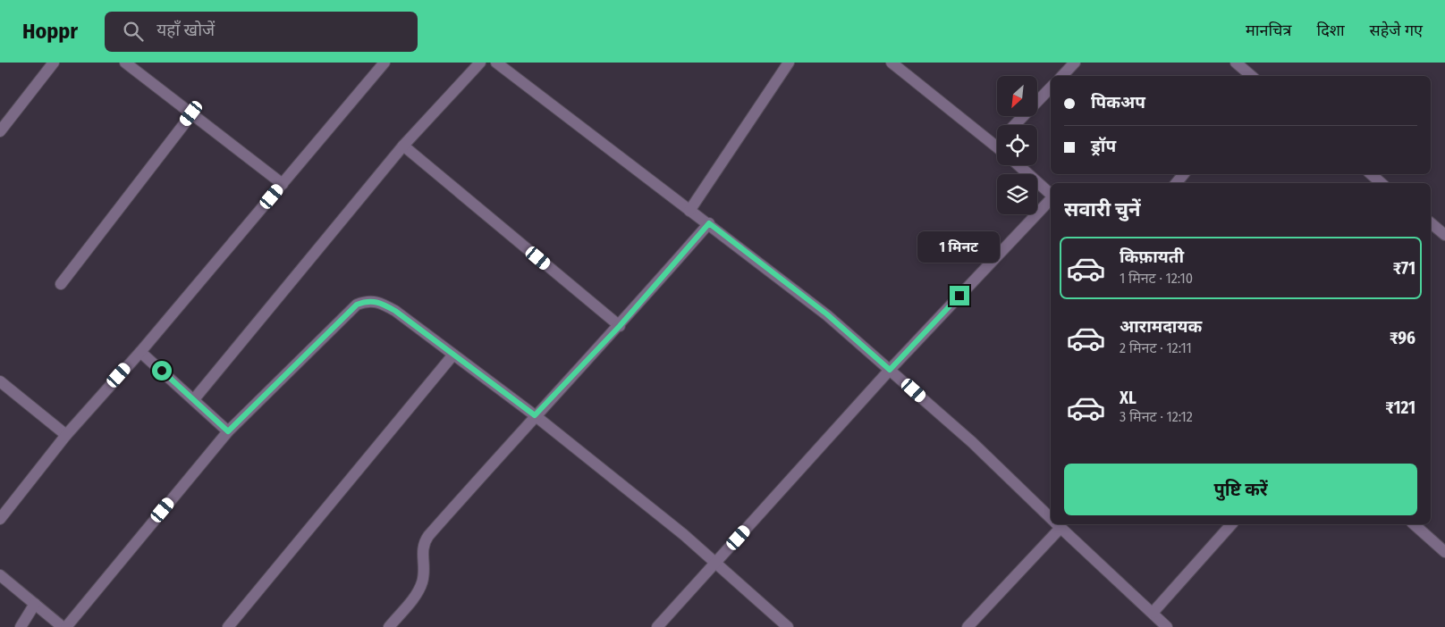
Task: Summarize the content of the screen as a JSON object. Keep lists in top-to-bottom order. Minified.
{"north":"bottom left","page":{"header":"Hoppr","search":"यहाँ खोजें","nav":["मानचित्र","दिशा","सहेजे गए"],"banner":["पिकअप","ड्रॉप"],"heading":"सवारी चुनें","bubble":"1 मिनट","list":[{"name":"किफ़ायती","note":"1 मिनट · 12:10","value":"₹71"},{"name":"आरामदायक","note":"2 मिनट · 12:11","value":"₹96"},{"name":"XL","note":"3 मिनट · 12:12","value":"₹121"}],"buttons":"पुष्टि करें"}}
